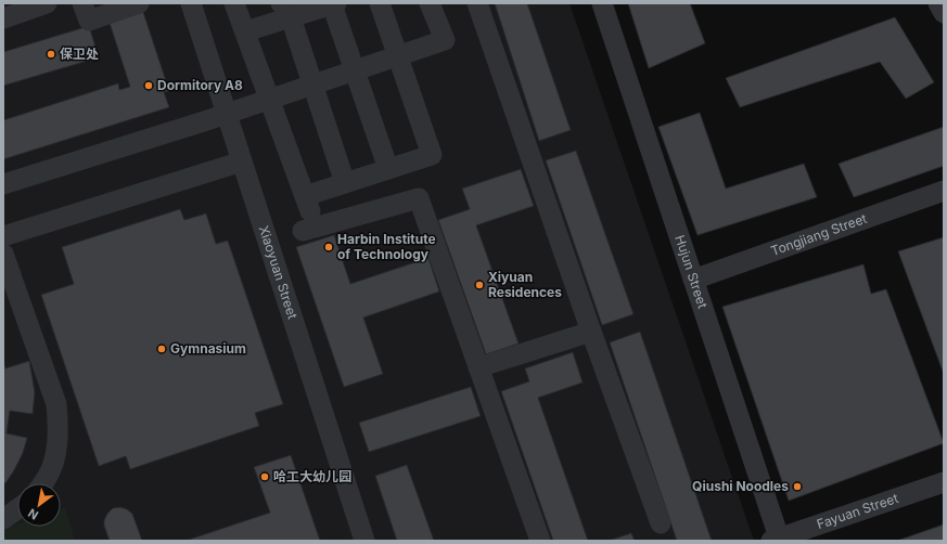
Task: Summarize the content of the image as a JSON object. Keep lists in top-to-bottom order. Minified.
{"streets":{"street":["Tongjiang Street","Xiaoyuan Street","Hujun Street","Fayuan Street"]},"crossings":[["Tongjiang Street","Hujun Street"],["Hujun Street","Fayuan Street"]],"places":["保卫处","Dormitory A8","Harbin Institute of Technology","Xiyuan Residences","Gymnasium","哈工大幼儿园","Qiushi Noodles"],"north":"bottom left"}
